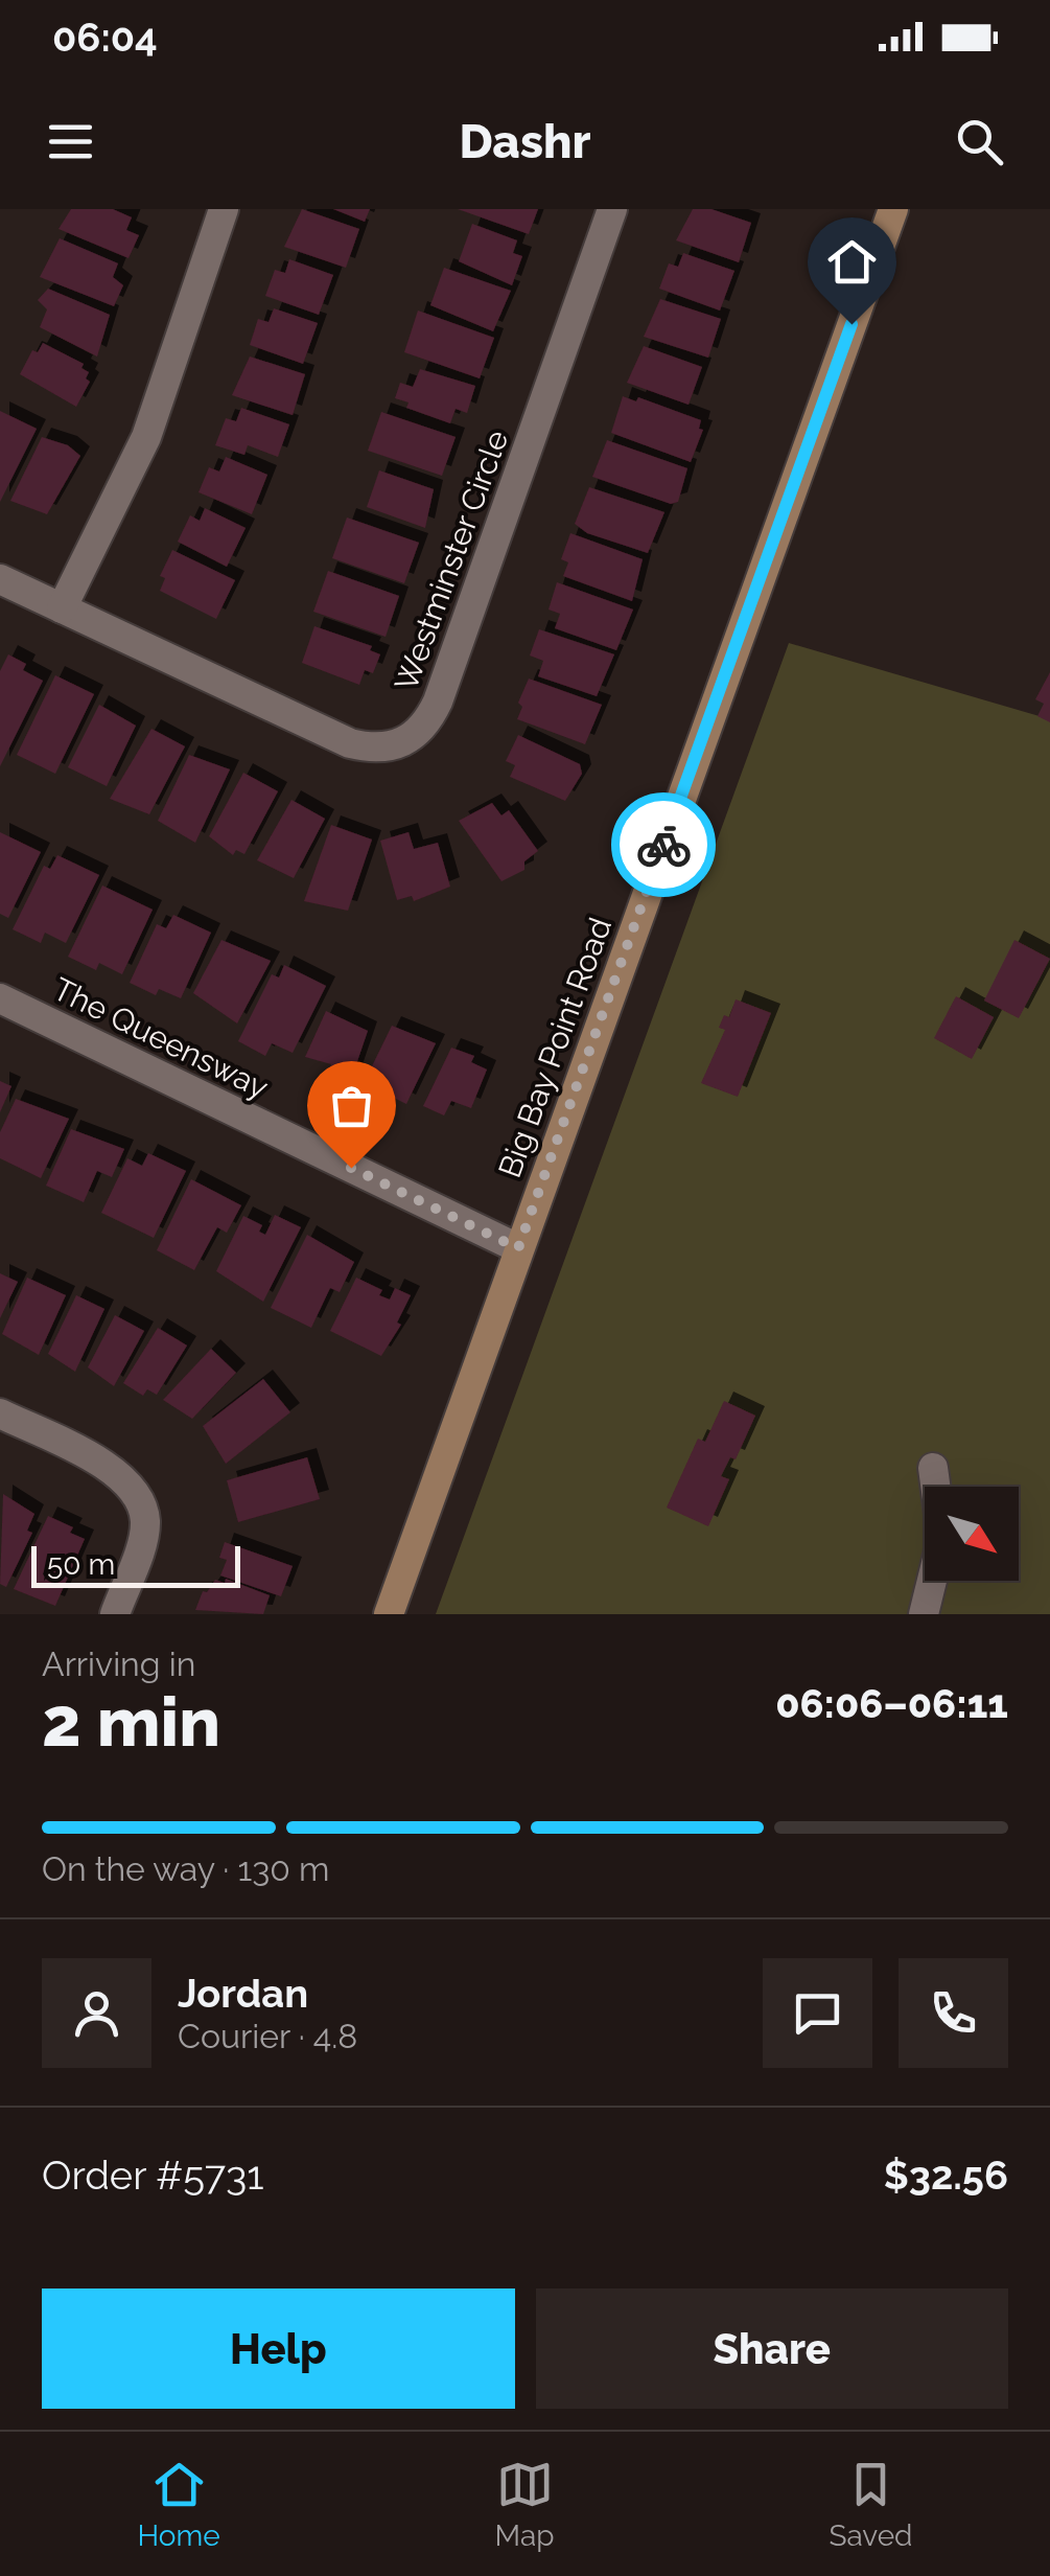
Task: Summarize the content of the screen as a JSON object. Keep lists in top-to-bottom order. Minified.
{"streets":{"main road":["Big Bay Point Road"],"street":["Westminster Circle","The Queensway"]},"crossings":[["The Queensway","Big Bay Point Road"]],"scale_bar":"50 m","north":"bottom right","page":{"status":"06:04","header":"Dashr","scale":"50 m","heading":["2 min","Arriving in","06:06–06:11"],"panel":["Jordan","Courier · 4.8","Order #5731","$32.56"],"bar":"On the way · 130 m","buttons":["Help","Share"],"tabs":["Home","Map","Saved"]}}
